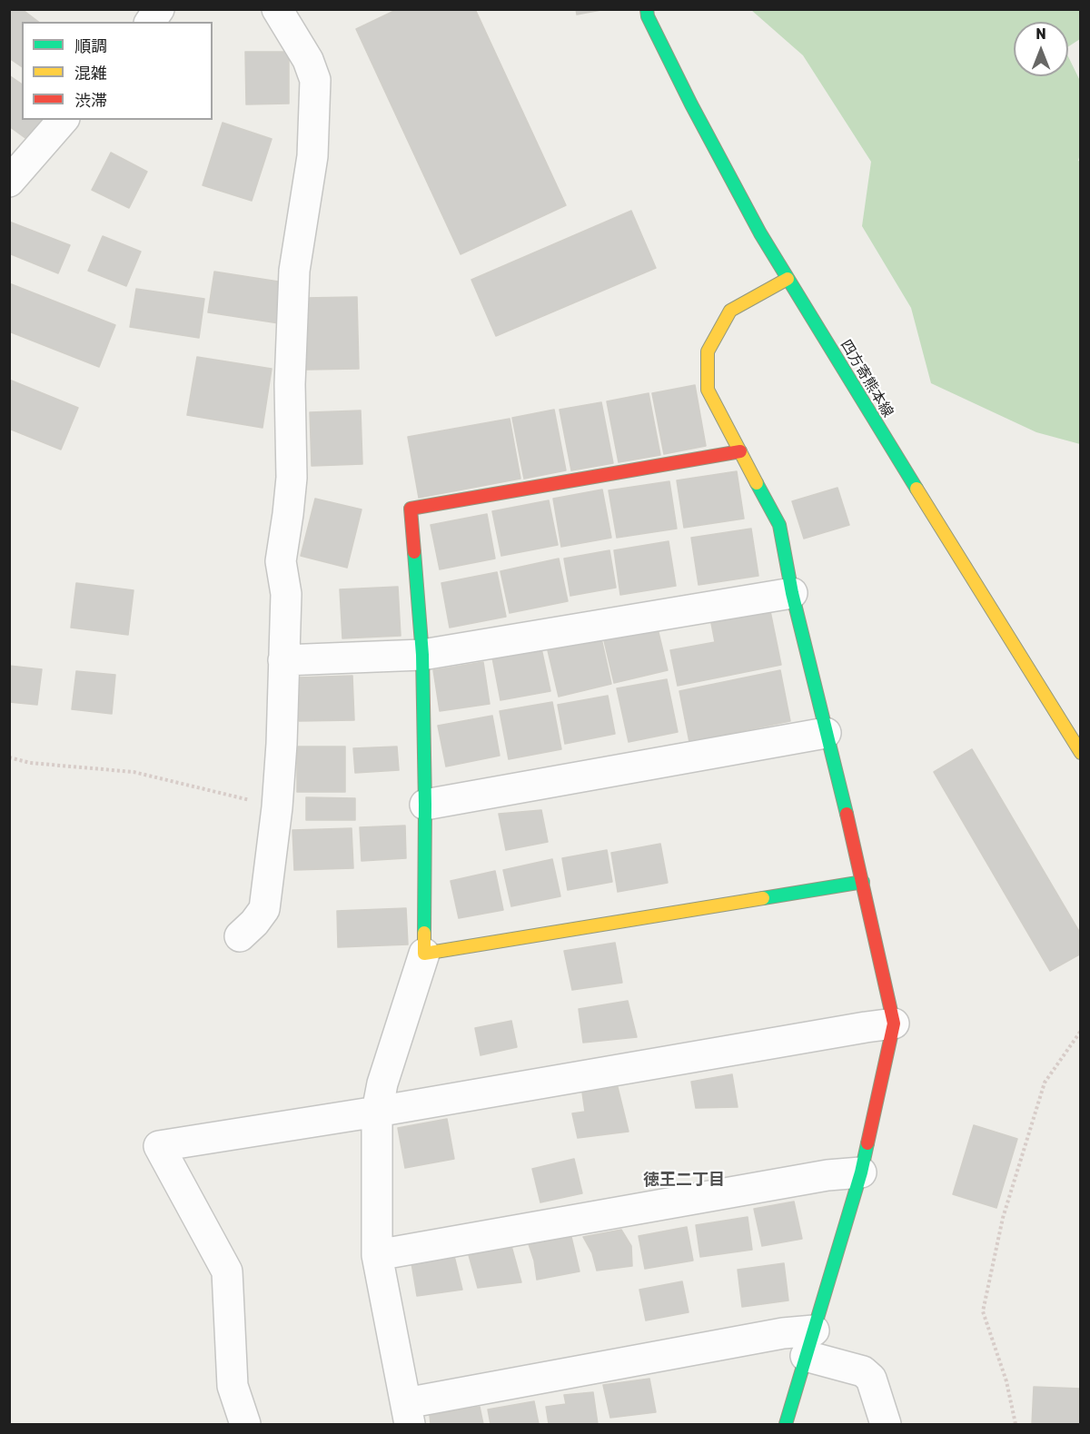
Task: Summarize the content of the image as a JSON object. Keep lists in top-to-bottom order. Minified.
{"streets":{"street":["四方寄熊本線"]},"districts":["徳王二丁目"],"legend":["順調","混雑","渋滞"],"north":"top"}
